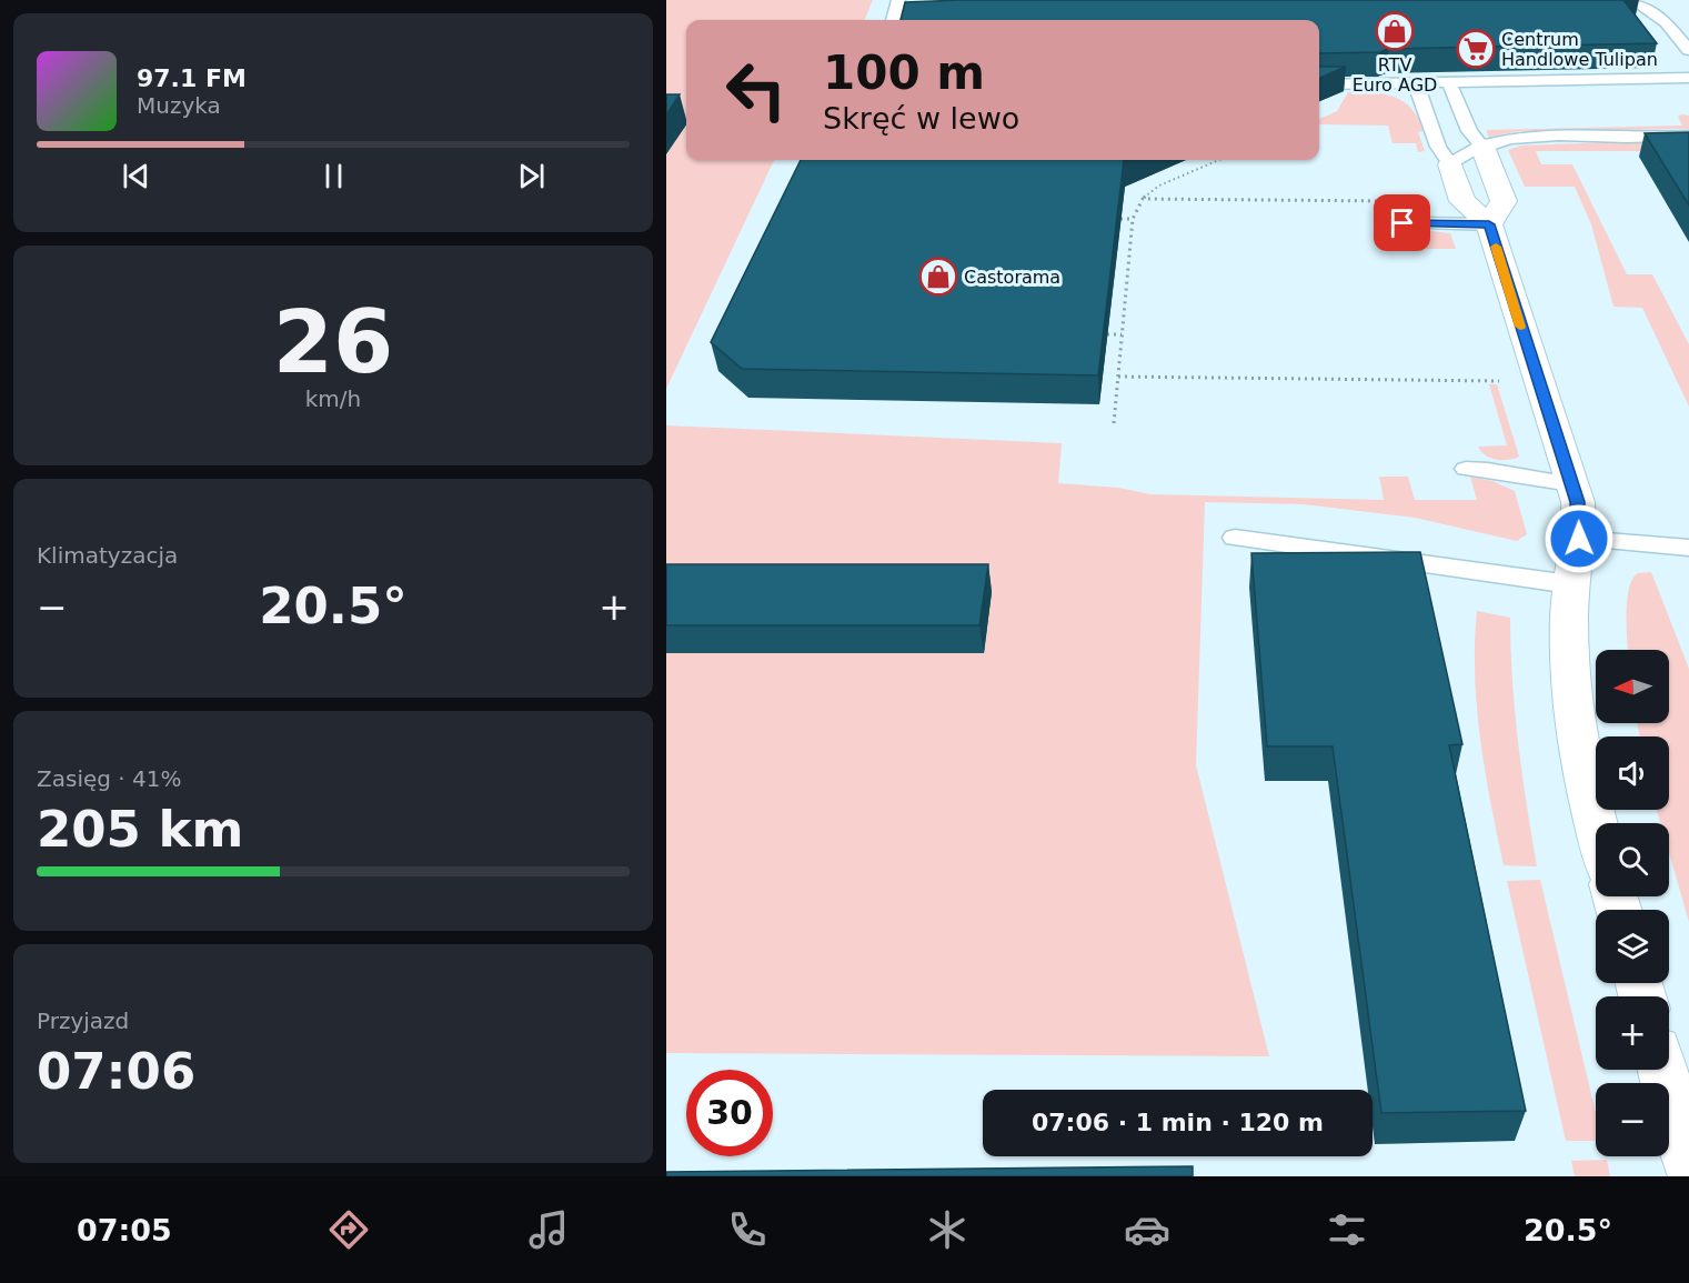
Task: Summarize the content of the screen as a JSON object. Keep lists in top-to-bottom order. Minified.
{"places":{"shop":["RTV Euro AGD","Castorama"],"supermarket":["Centrum Handlowe Tulipan"]},"north":"left","page":{"turn":["100 m","Skręć w lewo"],"song":["97.1 FM","Muzyka"],"tile":[["26","km/h"],"Klimatyzacja",["Zasięg · 41%","205 km"],["Przyjazd","07:06"]],"heat":["−","20.5°","+"],"map_buttons":["+","−"],"limit":"30","trip":"07:06 · 1 min · 120 m","tabs":["07:05","20.5°"]}}
